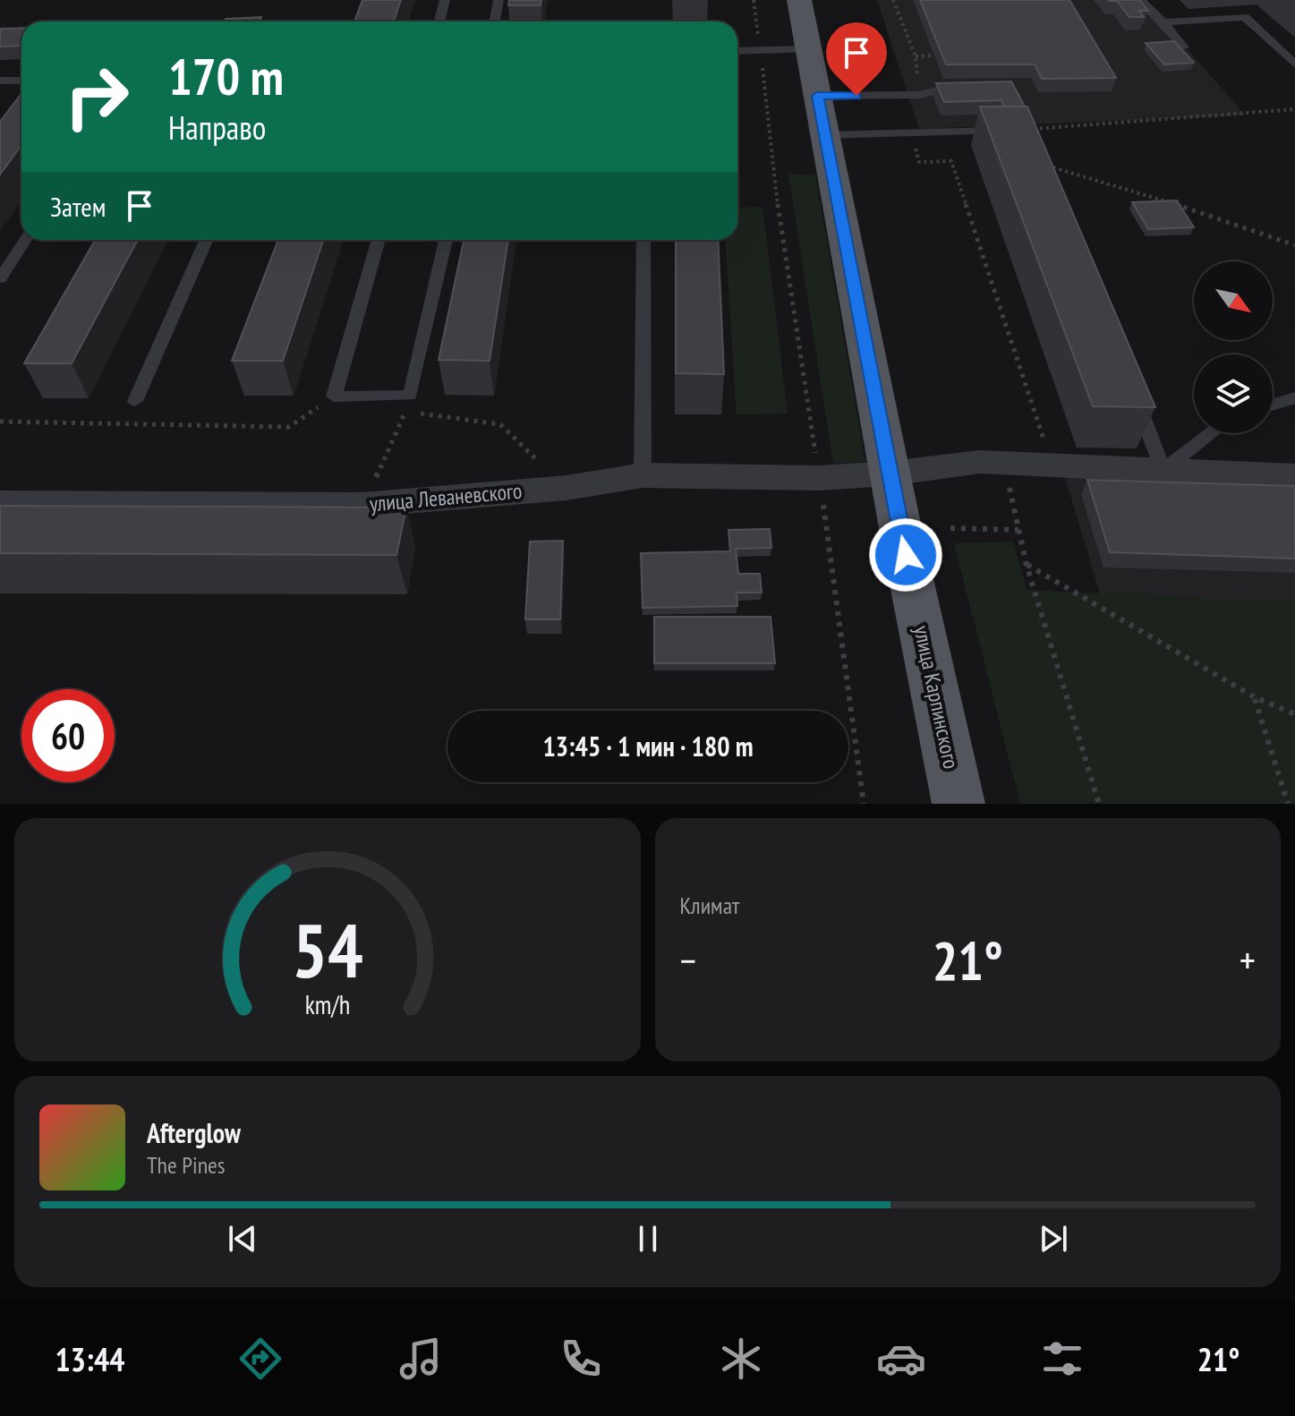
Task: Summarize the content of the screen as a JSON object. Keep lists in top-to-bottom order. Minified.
{"streets":{"main road":["улица Карпинского"],"street":["улица Леваневского"]},"crossings":[["улица Леваневского","улица Карпинского"]],"north":"bottom right","page":{"turn":["170 m","Направо"],"then":"Затем","limit":"60","trip":"13:45 · 1 мин · 180 m","tile":"Климат","heat":["−","21°","+"],"song":["Afterglow","The Pines"],"tabs":["13:44","21°"],"gauge":["54","km/h"]}}
